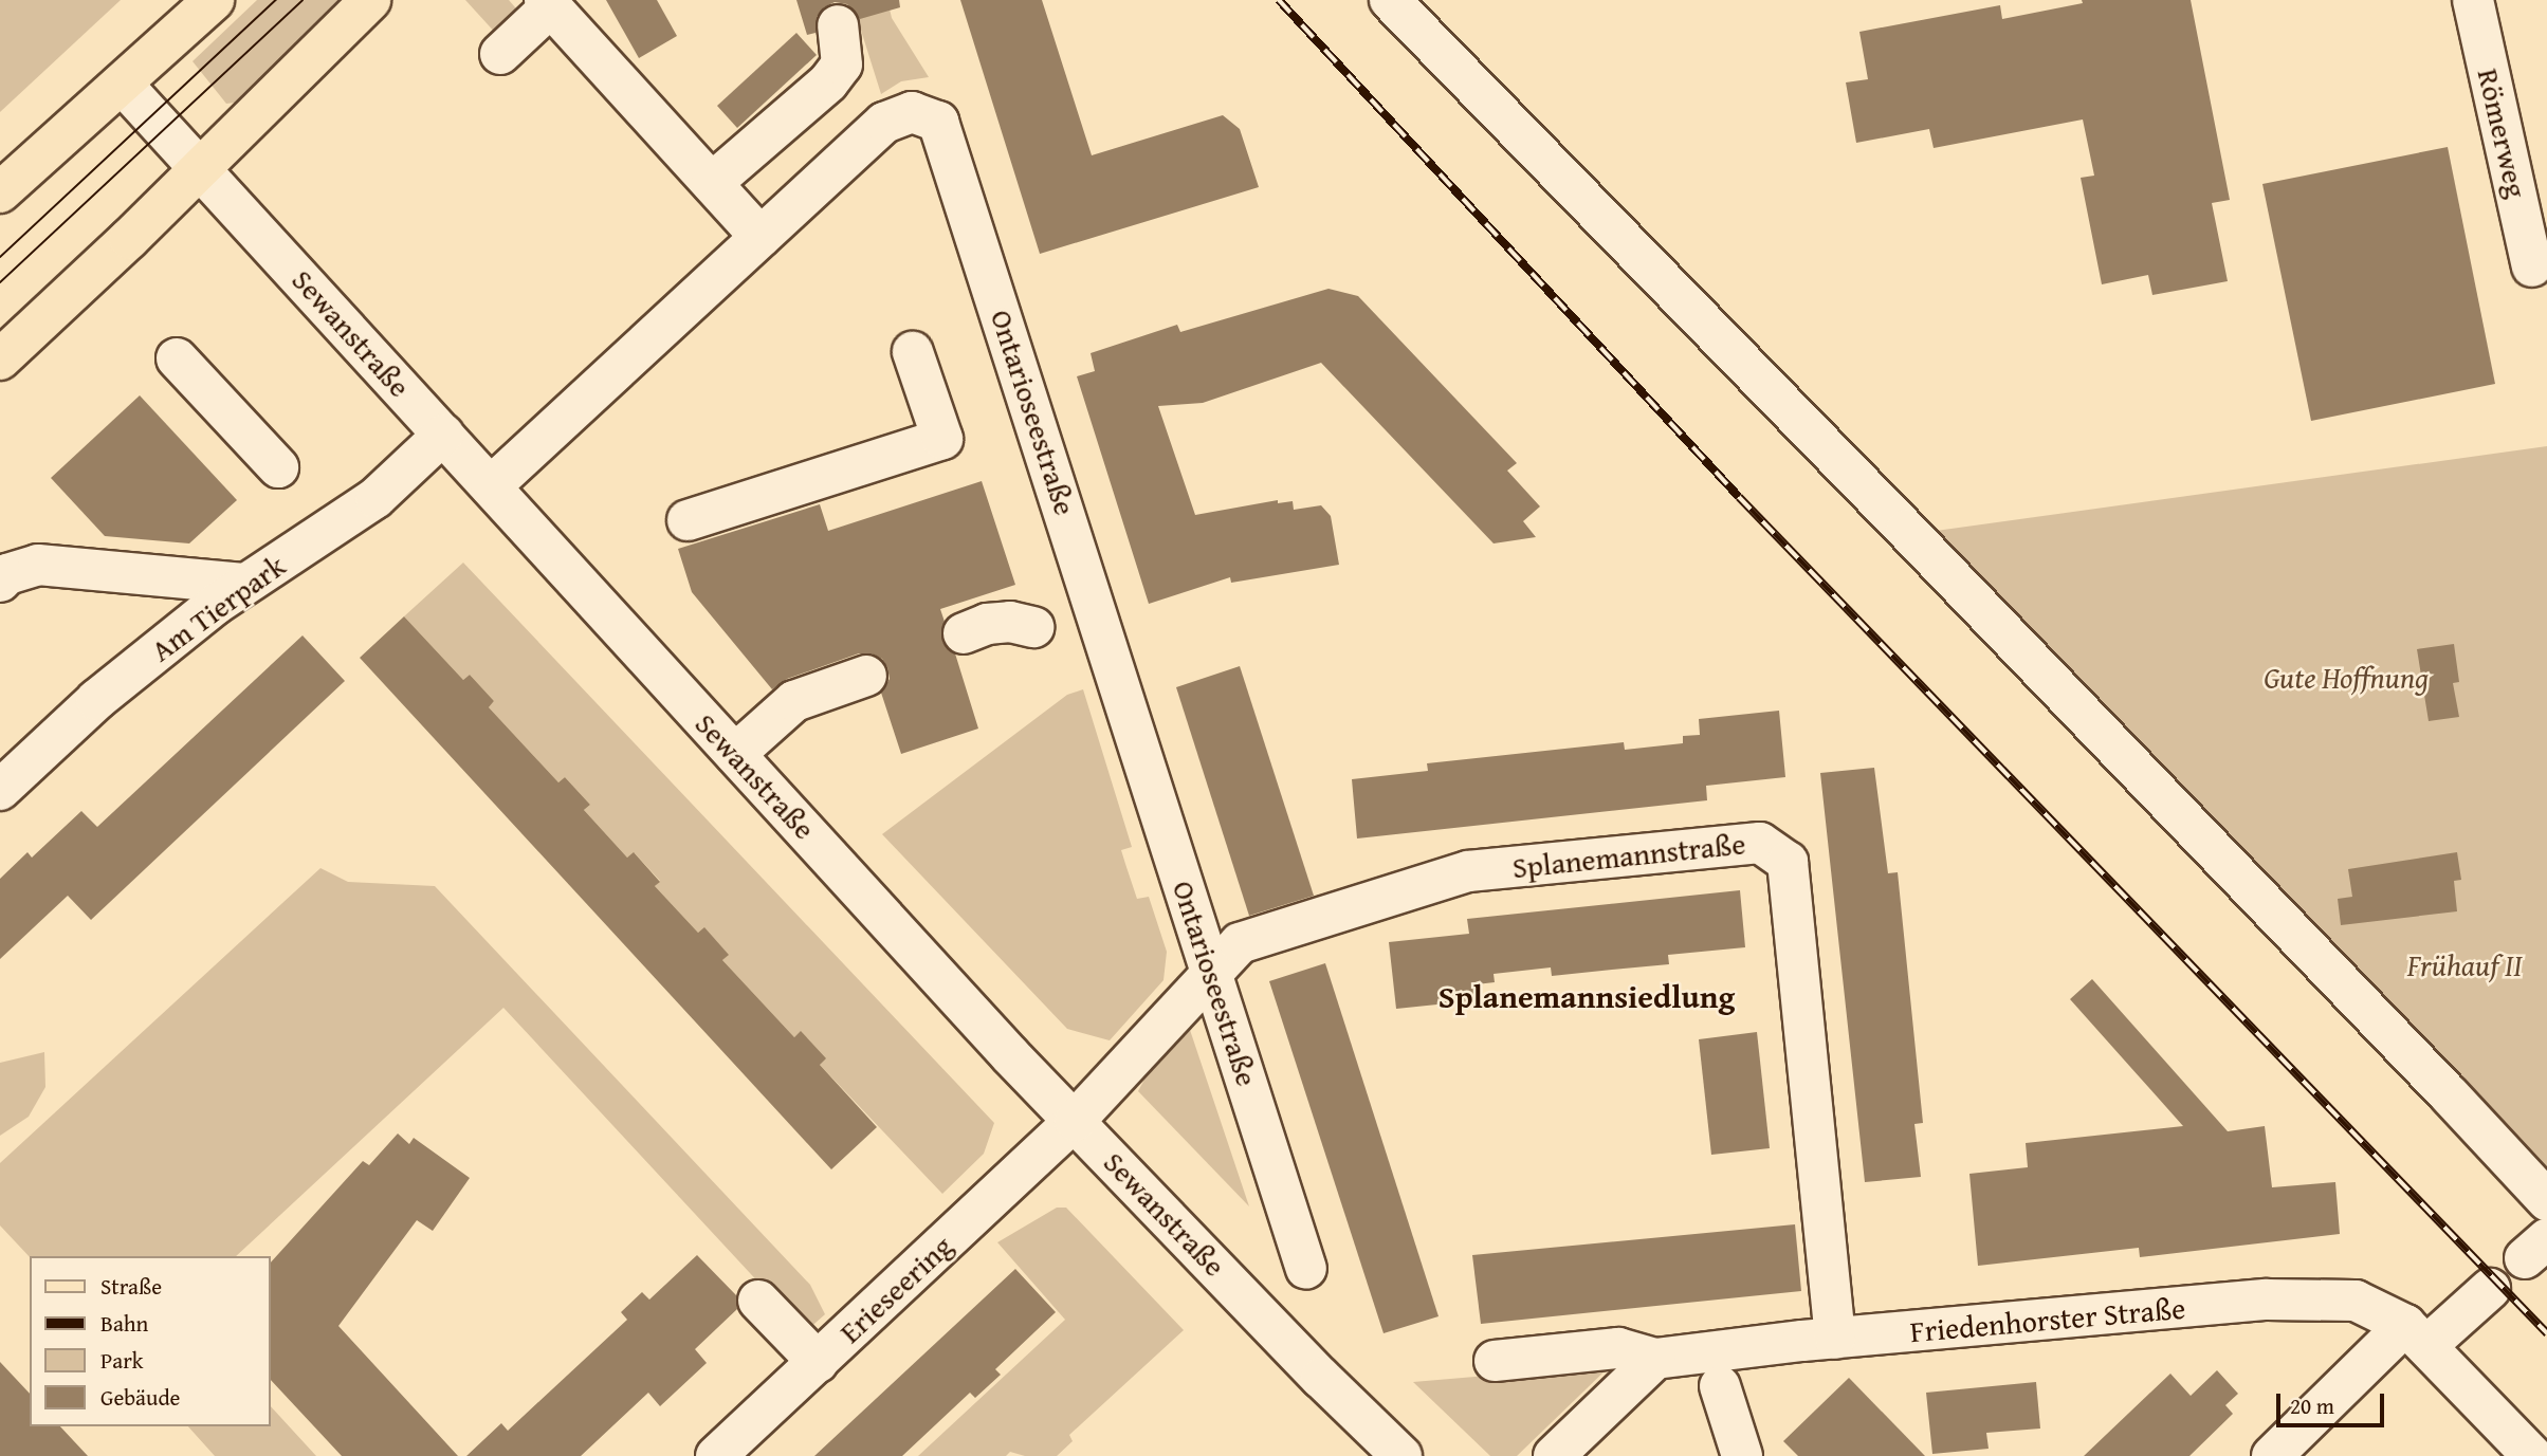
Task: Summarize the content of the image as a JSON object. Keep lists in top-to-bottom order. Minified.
{"streets":{"street":["Römerweg","Sewanstraße","Ontarioseestraße","Am Tierpark","Splanemannstraße","Erieseering","Friedenhorster Straße"]},"crossings":[["Sewanstraße","Ontarioseestraße"],["Sewanstraße","Am Tierpark"],["Sewanstraße","Splanemannstraße"],["Sewanstraße","Erieseering"],["Ontarioseestraße","Splanemannstraße"],["Splanemannstraße","Erieseering"],["Splanemannstraße","Friedenhorster Straße"]],"districts":["Splanemannsiedlung"],"parks":["Gute Hoffnung","Frühauf II"],"legend":["Straße","Bahn","Park","Gebäude"],"scale_bar":"20 m"}
